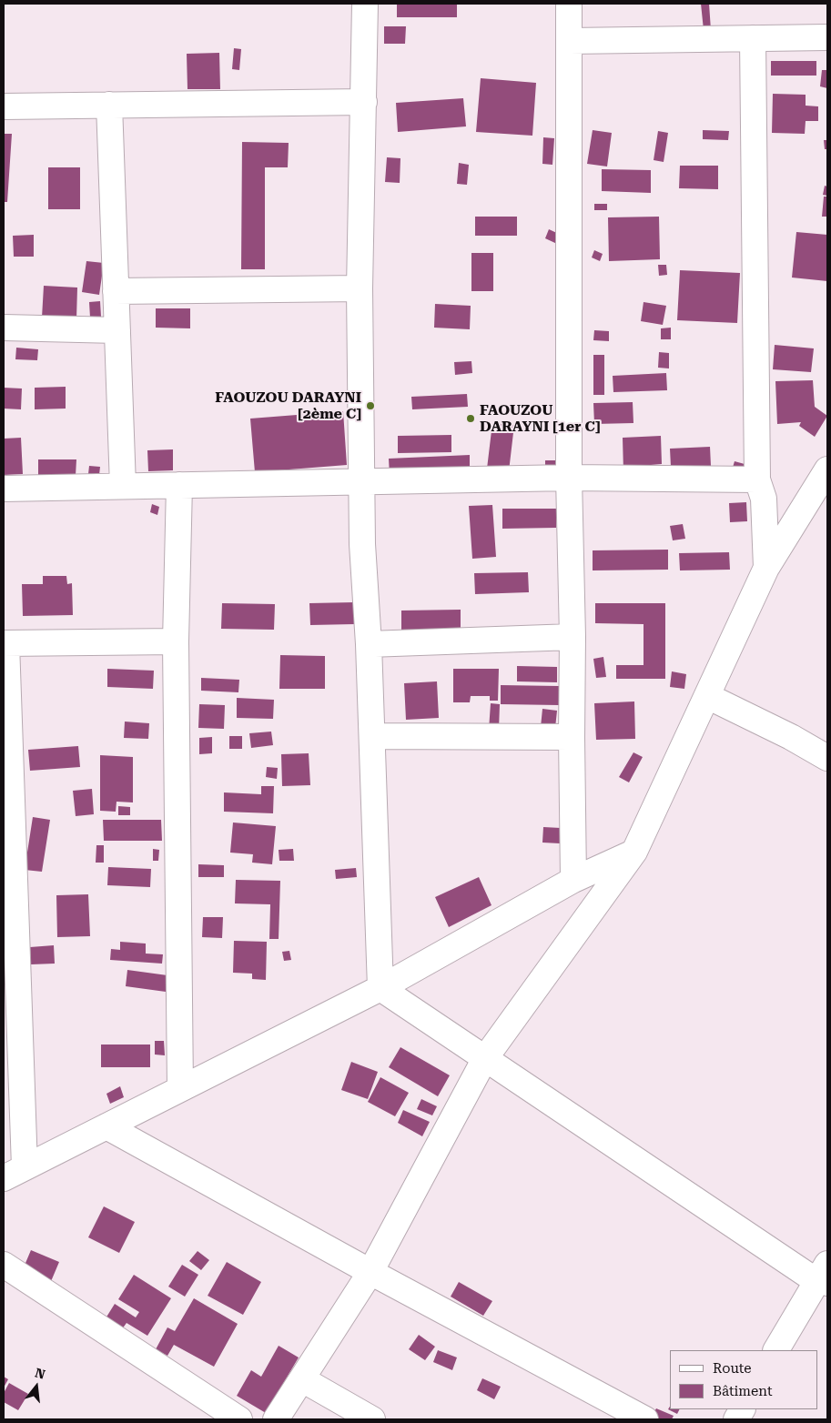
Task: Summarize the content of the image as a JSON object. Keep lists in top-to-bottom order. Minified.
{"places":["FAOUZOU DARAYNI [2ème C]","FAOUZOU DARAYNI [1er C]"],"legend":["Route","Bâtiment"],"north":"top"}
